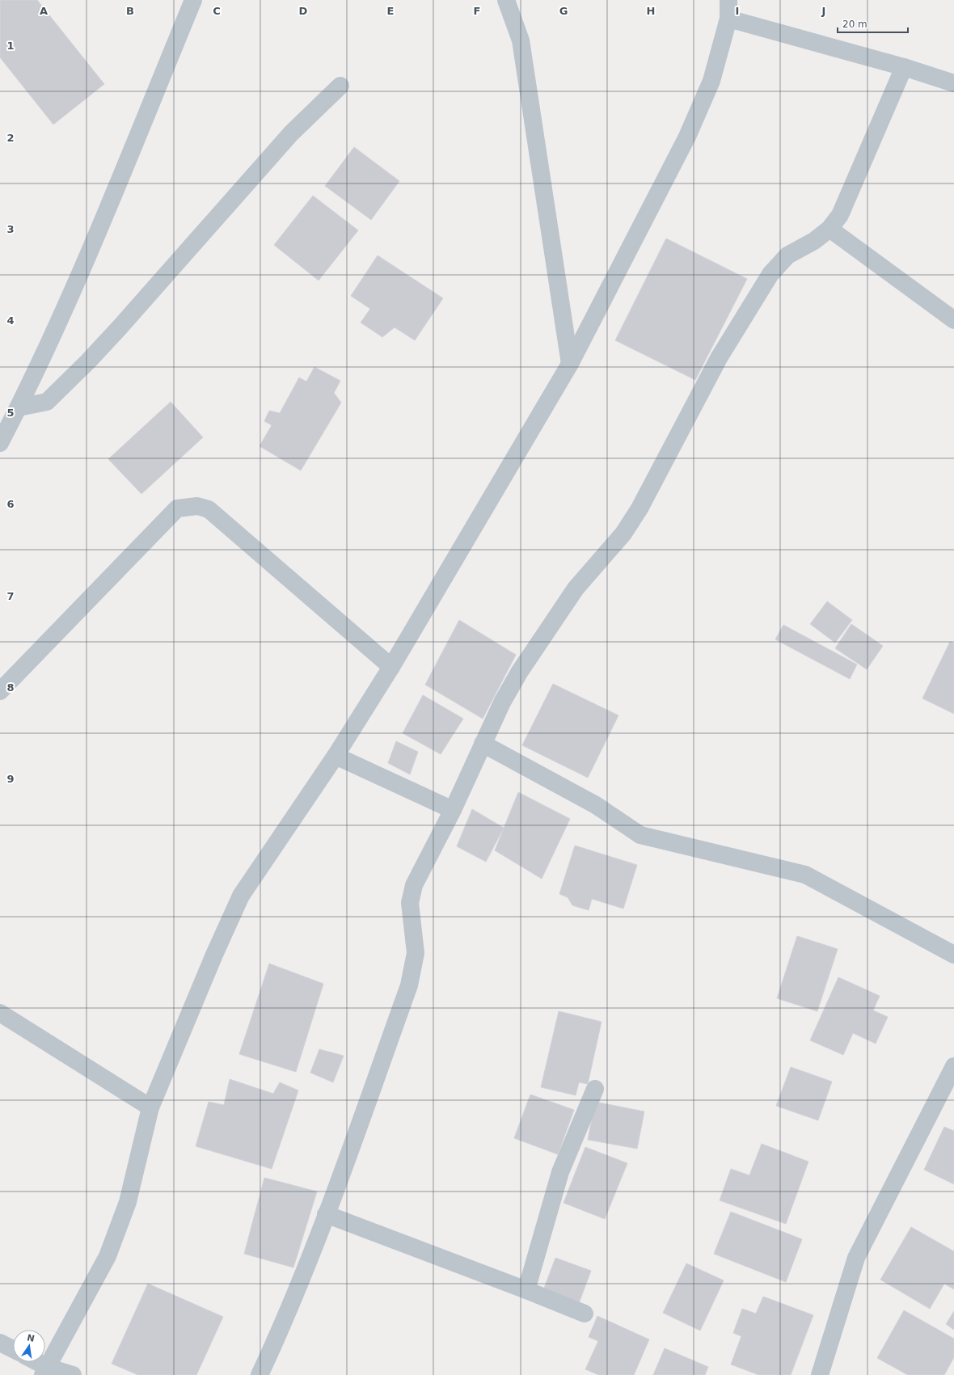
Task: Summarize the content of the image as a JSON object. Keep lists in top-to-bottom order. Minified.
{"scale_bar":"20 m","north":"top","grid":{"columns":["A","B","C","D","E","F","G","H","I","J"],"rows":["1","2","3","4","5","6","7","8","9"]}}
